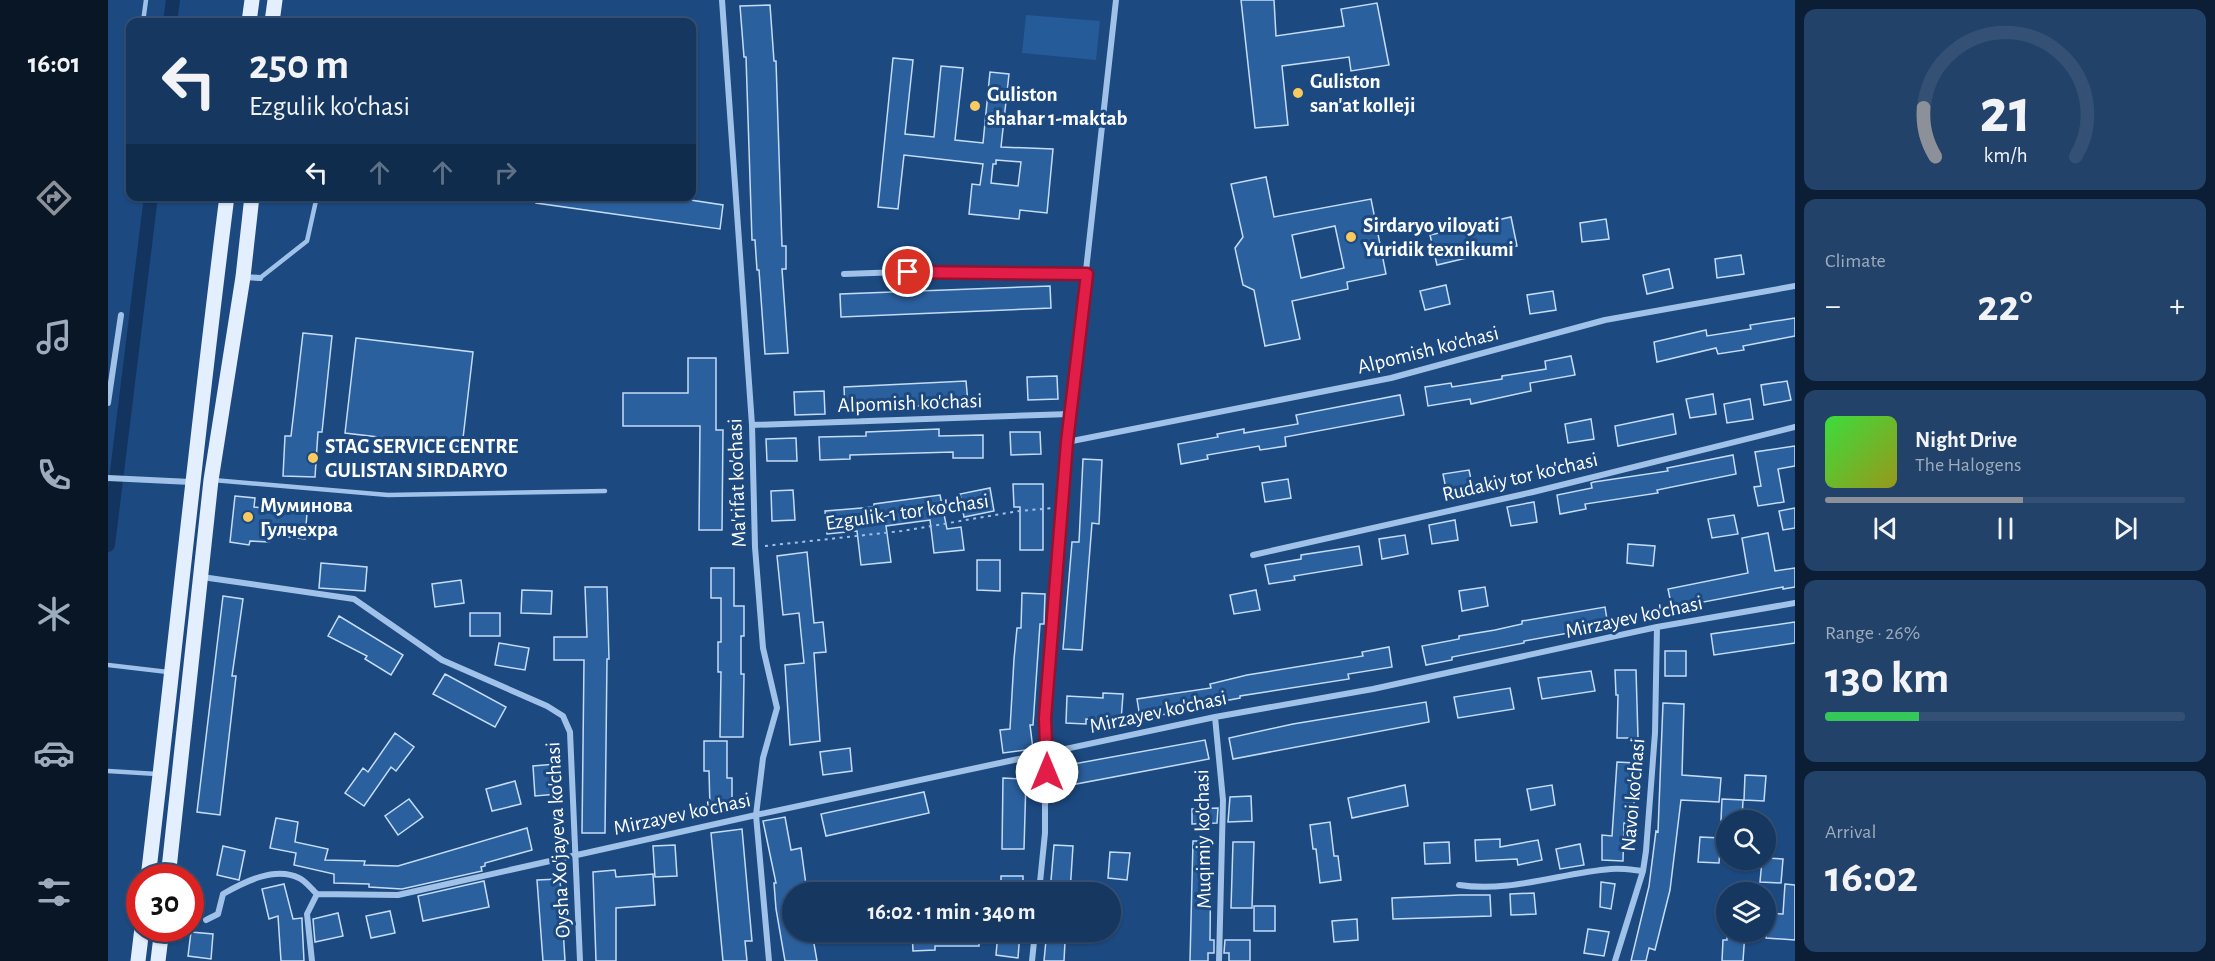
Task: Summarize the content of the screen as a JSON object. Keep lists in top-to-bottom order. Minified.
{"streets":{"street":["Alpomish ko'chasi","Rudakiy tor ko'chasi","Ma'rifat ko'chasi","Mirzayev ko'chasi","Navoi ko'chasi","Muqimiy ko'chasi","Oysha Xo'jayeva ko'chasi"],"path":["Ezgulik-1 tor ko'chasi"]},"crossings":[["Alpomish ko'chasi","Ma'rifat ko'chasi"],["Ma'rifat ko'chasi","Ezgulik-1 tor ko'chasi"],["Ma'rifat ko'chasi","Mirzayev ko'chasi"],["Mirzayev ko'chasi","Navoi ko'chasi"],["Mirzayev ko'chasi","Muqimiy ko'chasi"],["Mirzayev ko'chasi","Oysha Xo'jayeva ko'chasi"]],"places":["Guliston san'at kolleji","Guliston shahar 1-maktab","Sirdaryo viloyati Yuridik texnikumi","STAG SERVICE CENTRE GULISTAN SIRDARYO","Муминова Гулчехра"],"page":{"tabs":"16:01","turn":["250 m","Ezgulik ko'chasi"],"tile":["Climate",["Range · 26%","130 km"],["Arrival","16:02"]],"heat":["−","22°","+"],"song":["Night Drive","The Halogens"],"limit":"30","trip":"16:02 · 1 min · 340 m","gauge":["21","km/h"]}}
